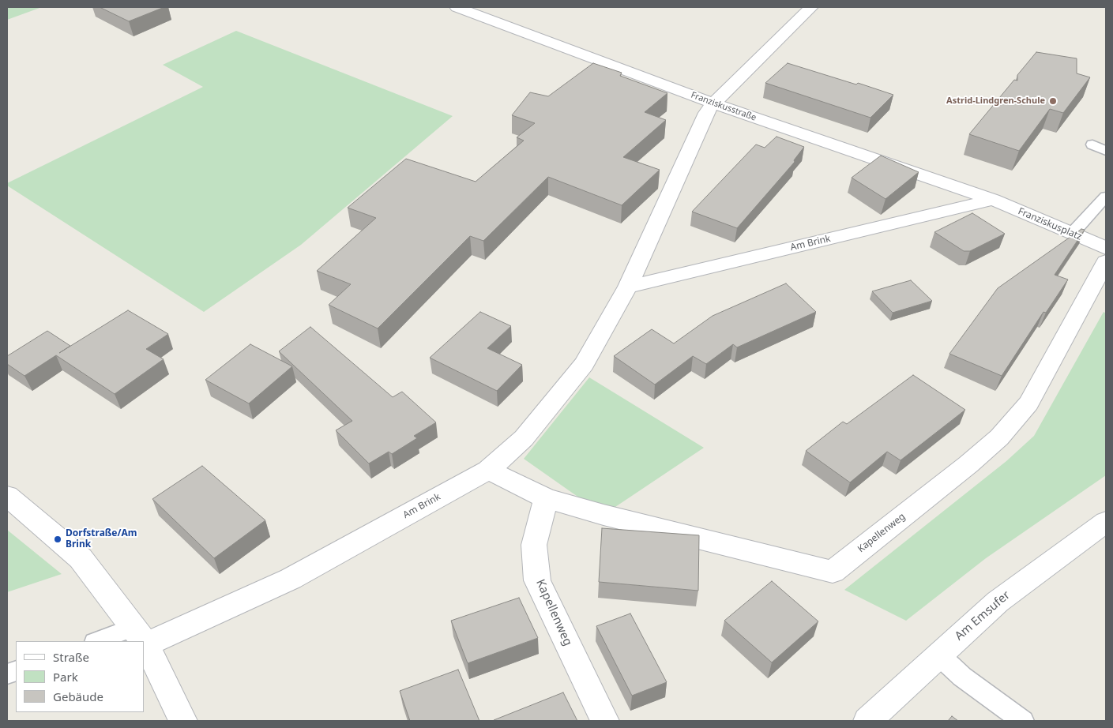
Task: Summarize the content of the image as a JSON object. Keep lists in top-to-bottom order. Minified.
{"streets":{"street":["Franziskusstraße","Franziskusplatz","Am Brink","Kapellenweg","Am Emsufer"]},"crossings":[["Franziskusstraße","Franziskusplatz"],["Franziskusstraße","Am Brink"],["Franziskusplatz","Am Brink"],["Am Brink","Kapellenweg"]],"places":["Astrid-Lindgren-Schule","Dorfstraße/Am Brink"],"legend":["Straße","Park","Gebäude"]}
